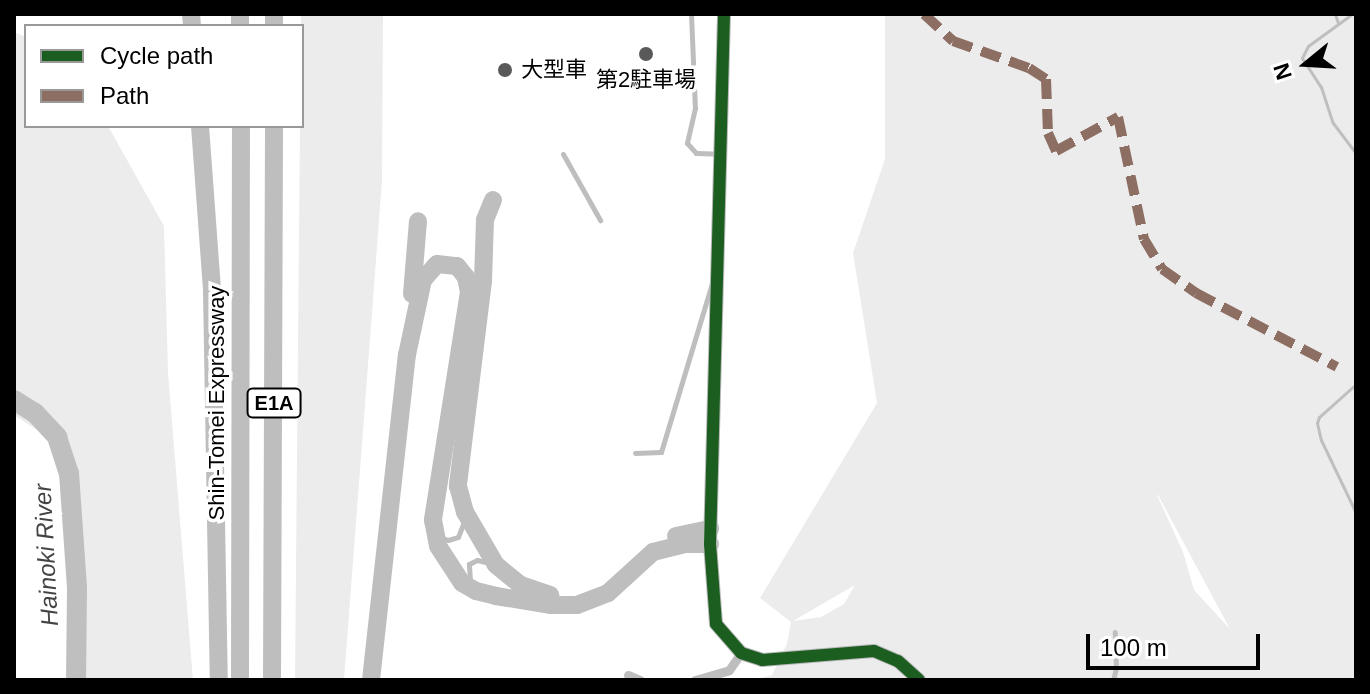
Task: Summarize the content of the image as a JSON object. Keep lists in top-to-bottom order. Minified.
{"streets":{"highway":["Shin-Tomei Expressway","E1A"]},"water":["Hainoki River"],"places":["第2駐車場","大型車"],"legend":["Cycle path","Path"],"scale_bar":"100 m","north":"left"}
